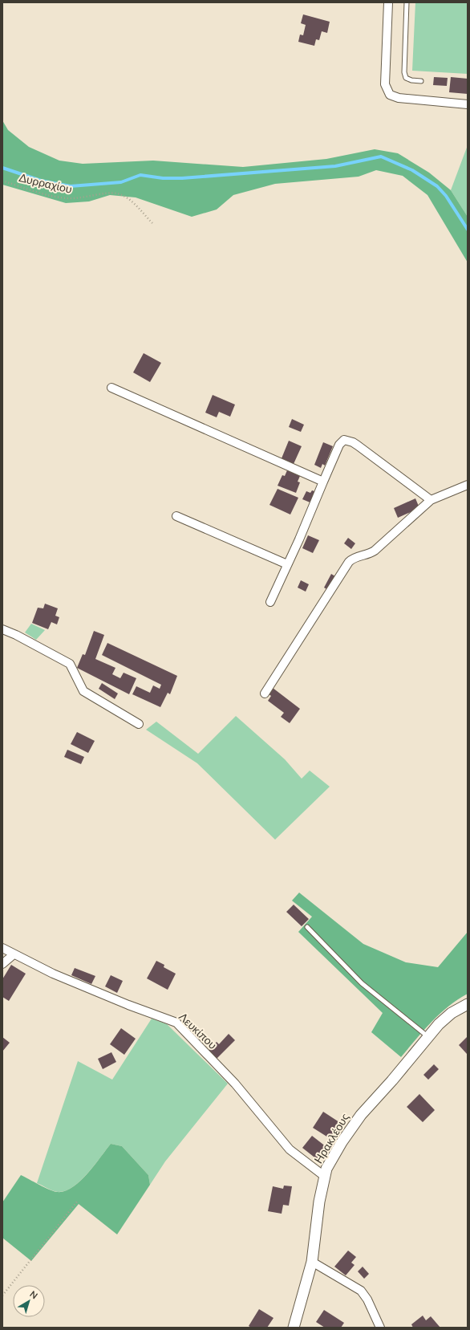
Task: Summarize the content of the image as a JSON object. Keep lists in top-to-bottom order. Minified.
{"streets":{"street":["Λευκίπου","Ηρακλέους"],"path":["Δυρραχίου"]},"crossings":[["Λευκίπου","Ηρακλέους"]],"north":"top right"}
